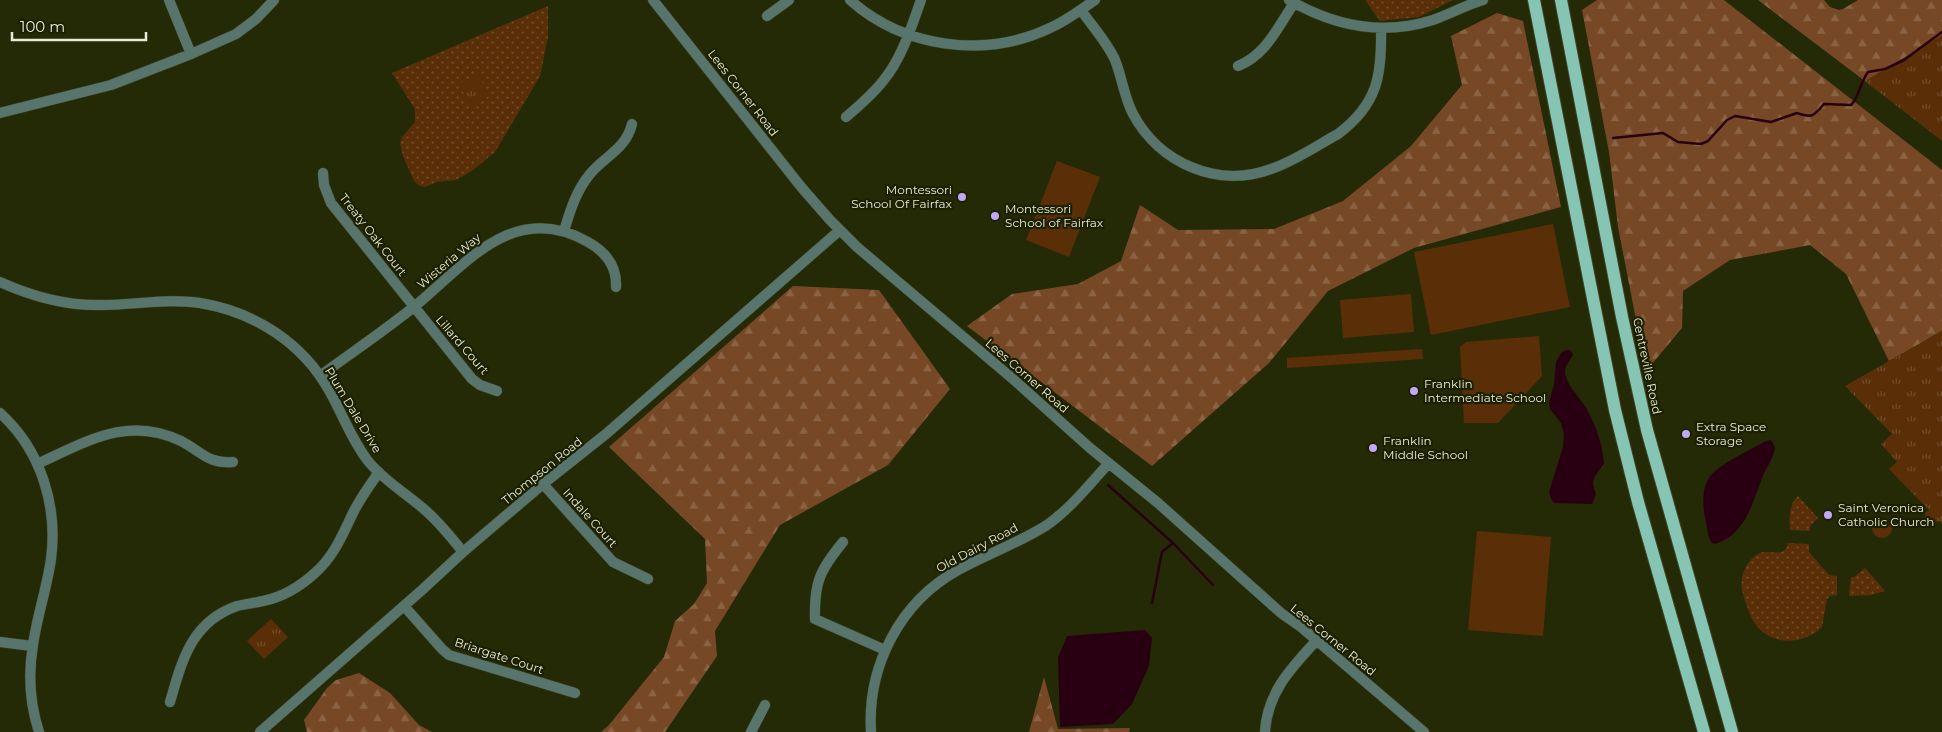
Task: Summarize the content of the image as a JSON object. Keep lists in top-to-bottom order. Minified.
{"streets":{"main road":["Centreville Road"],"street":["Lees Corner Road","Treaty Oak Court","Wisteria Way","Lillard Court","Plum Dale Drive","Thompson Road","Indale Court","Old Dairy Road","Briargate Court"]},"crossings":[["Lees Corner Road","Thompson Road"],["Lees Corner Road","Old Dairy Road"],["Treaty Oak Court","Wisteria Way"],["Treaty Oak Court","Lillard Court"],["Wisteria Way","Lillard Court"],["Wisteria Way","Plum Dale Drive"],["Plum Dale Drive","Thompson Road"],["Thompson Road","Indale Court"],["Thompson Road","Briargate Court"]],"places":["Montessori School Of Fairfax","Montessori School of Fairfax","Franklin Intermediate School","Extra Space Storage","Franklin Middle School","Saint Veronica Catholic Church"],"scale_bar":"100 m"}
